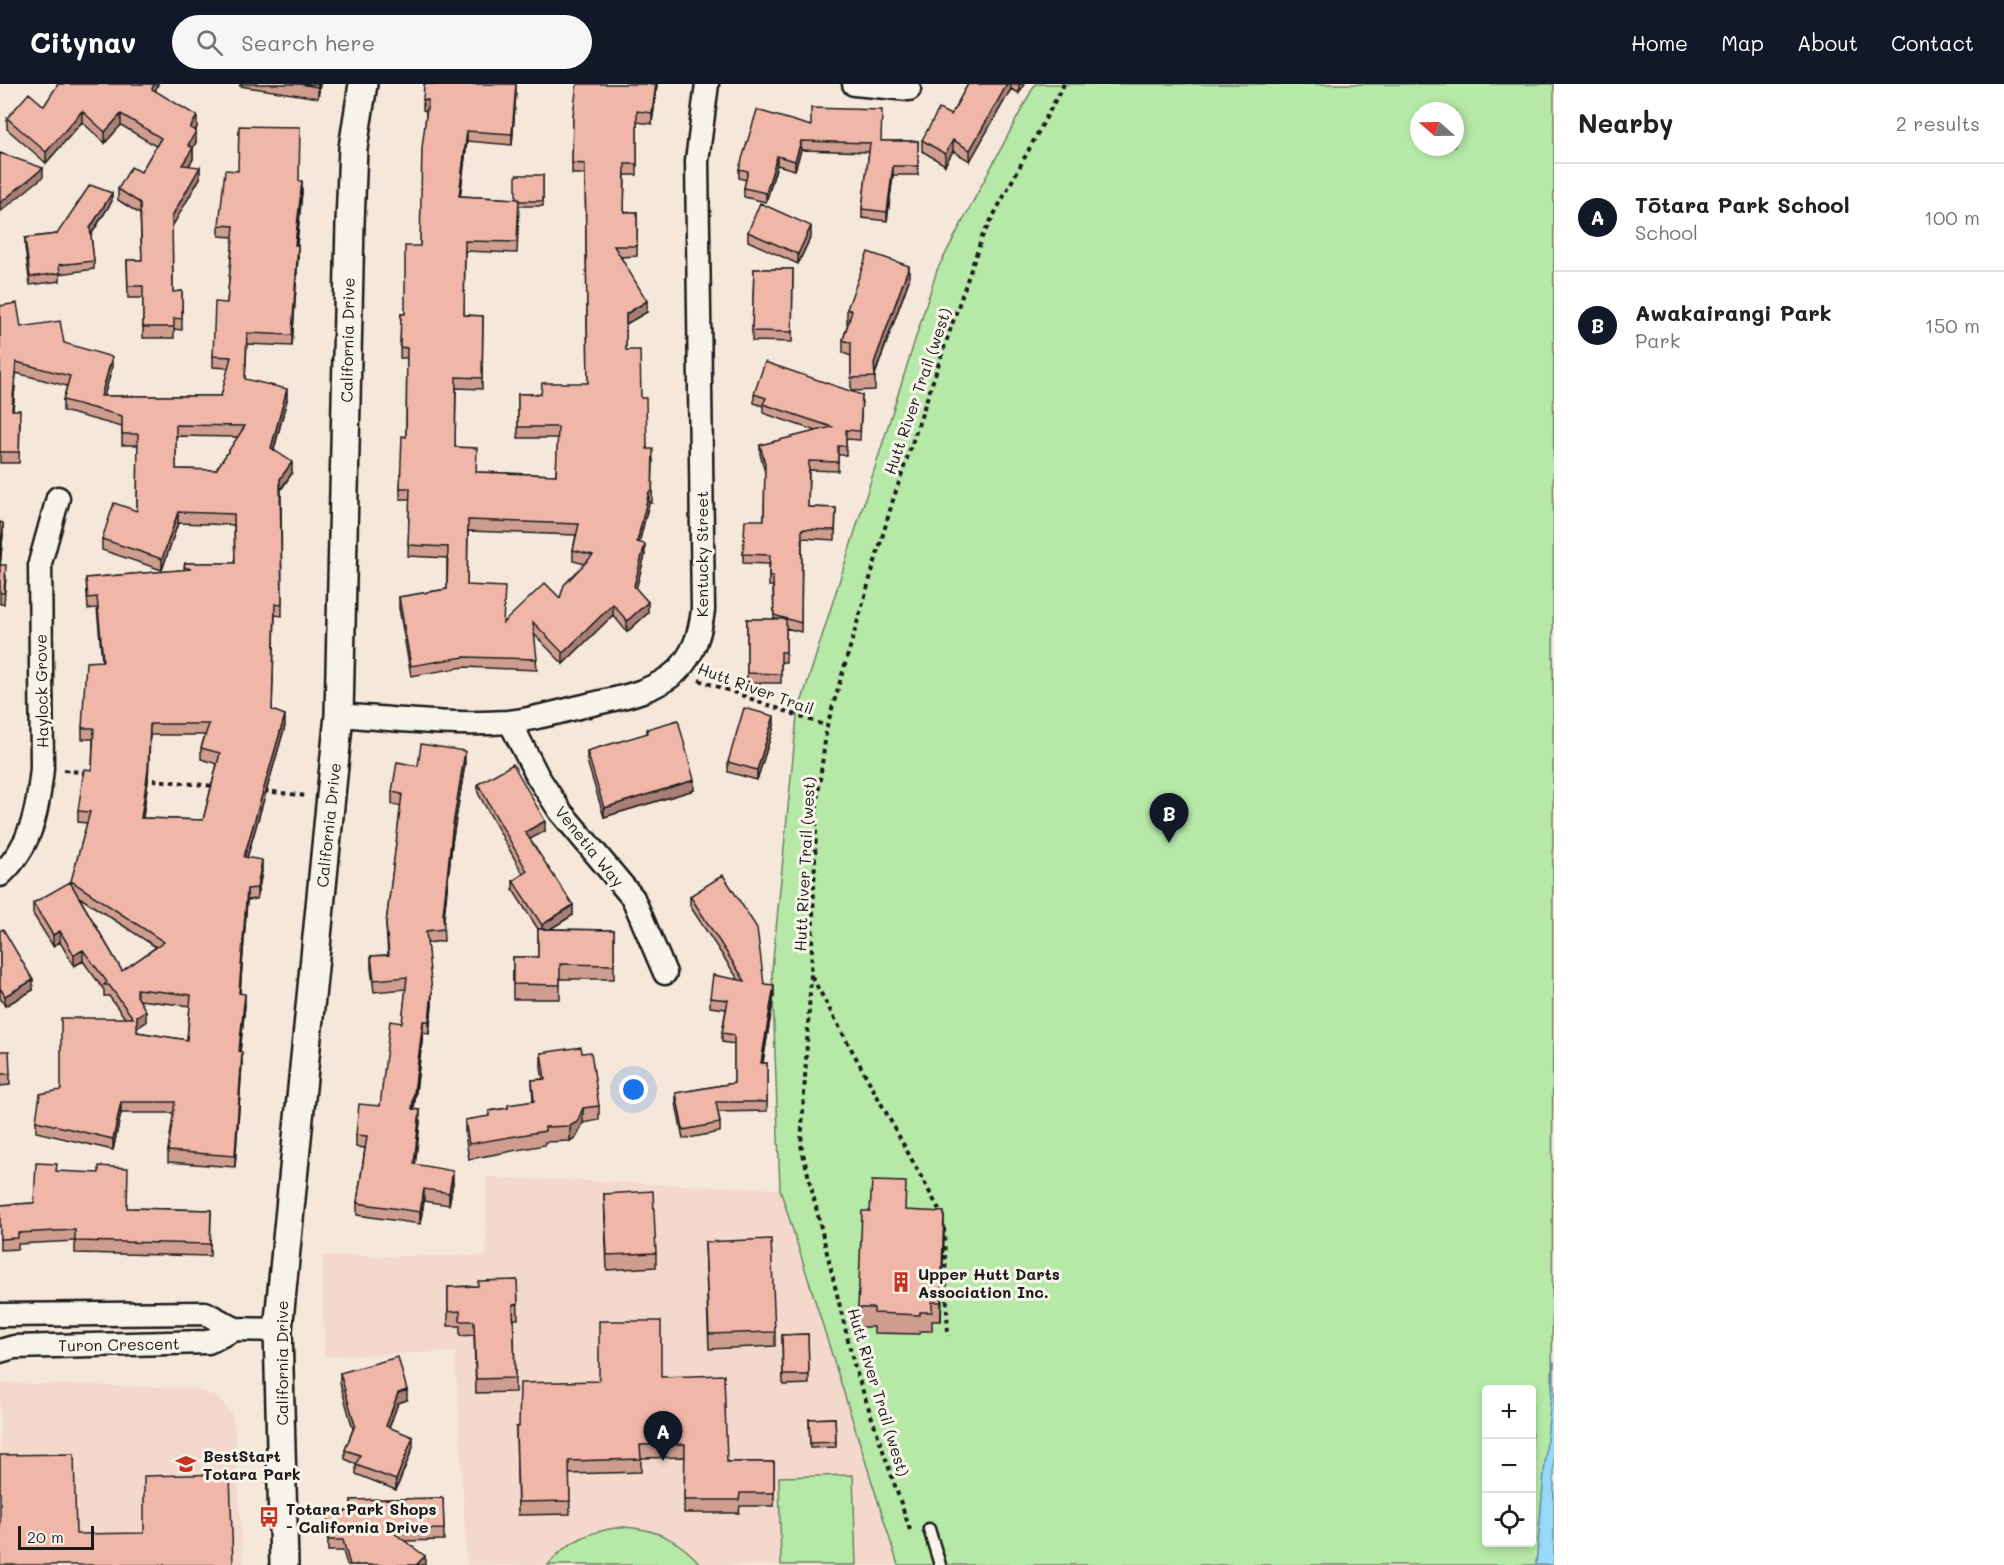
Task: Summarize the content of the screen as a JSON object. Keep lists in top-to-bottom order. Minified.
{"streets":{"street":["California Drive","Kentucky Street","Haylock Grove","Venetia Way","Turon Crescent"],"path":["Hutt River Trail (west)","Hutt River Trail"]},"crossings":[["California Drive","Kentucky Street"],["California Drive","Turon Crescent"],["Hutt River Trail (west)","Hutt River Trail"],["Kentucky Street","Hutt River Trail"],["Kentucky Street","Venetia Way"]],"places":{"building":["Upper Hutt Darts Association Inc."],"school or university":["BestStart Totara Park"],"bus stop":["Totara Park Shops - California Drive"]},"scale_bar":"20 m","north":"left","page":{"header":"Citynav","search":"Search here","nav":["Home","Map","About","Contact"],"heading":["Nearby","2 results"],"list":[{"mark":"A","name":"Tōtara Park School","note":"School","value":"100 m"},{"mark":"B","name":"Awakairangi Park","note":"Park","value":"150 m"}],"pins":["B","A"],"map_buttons":["+","−"],"scale":"20 m"}}
